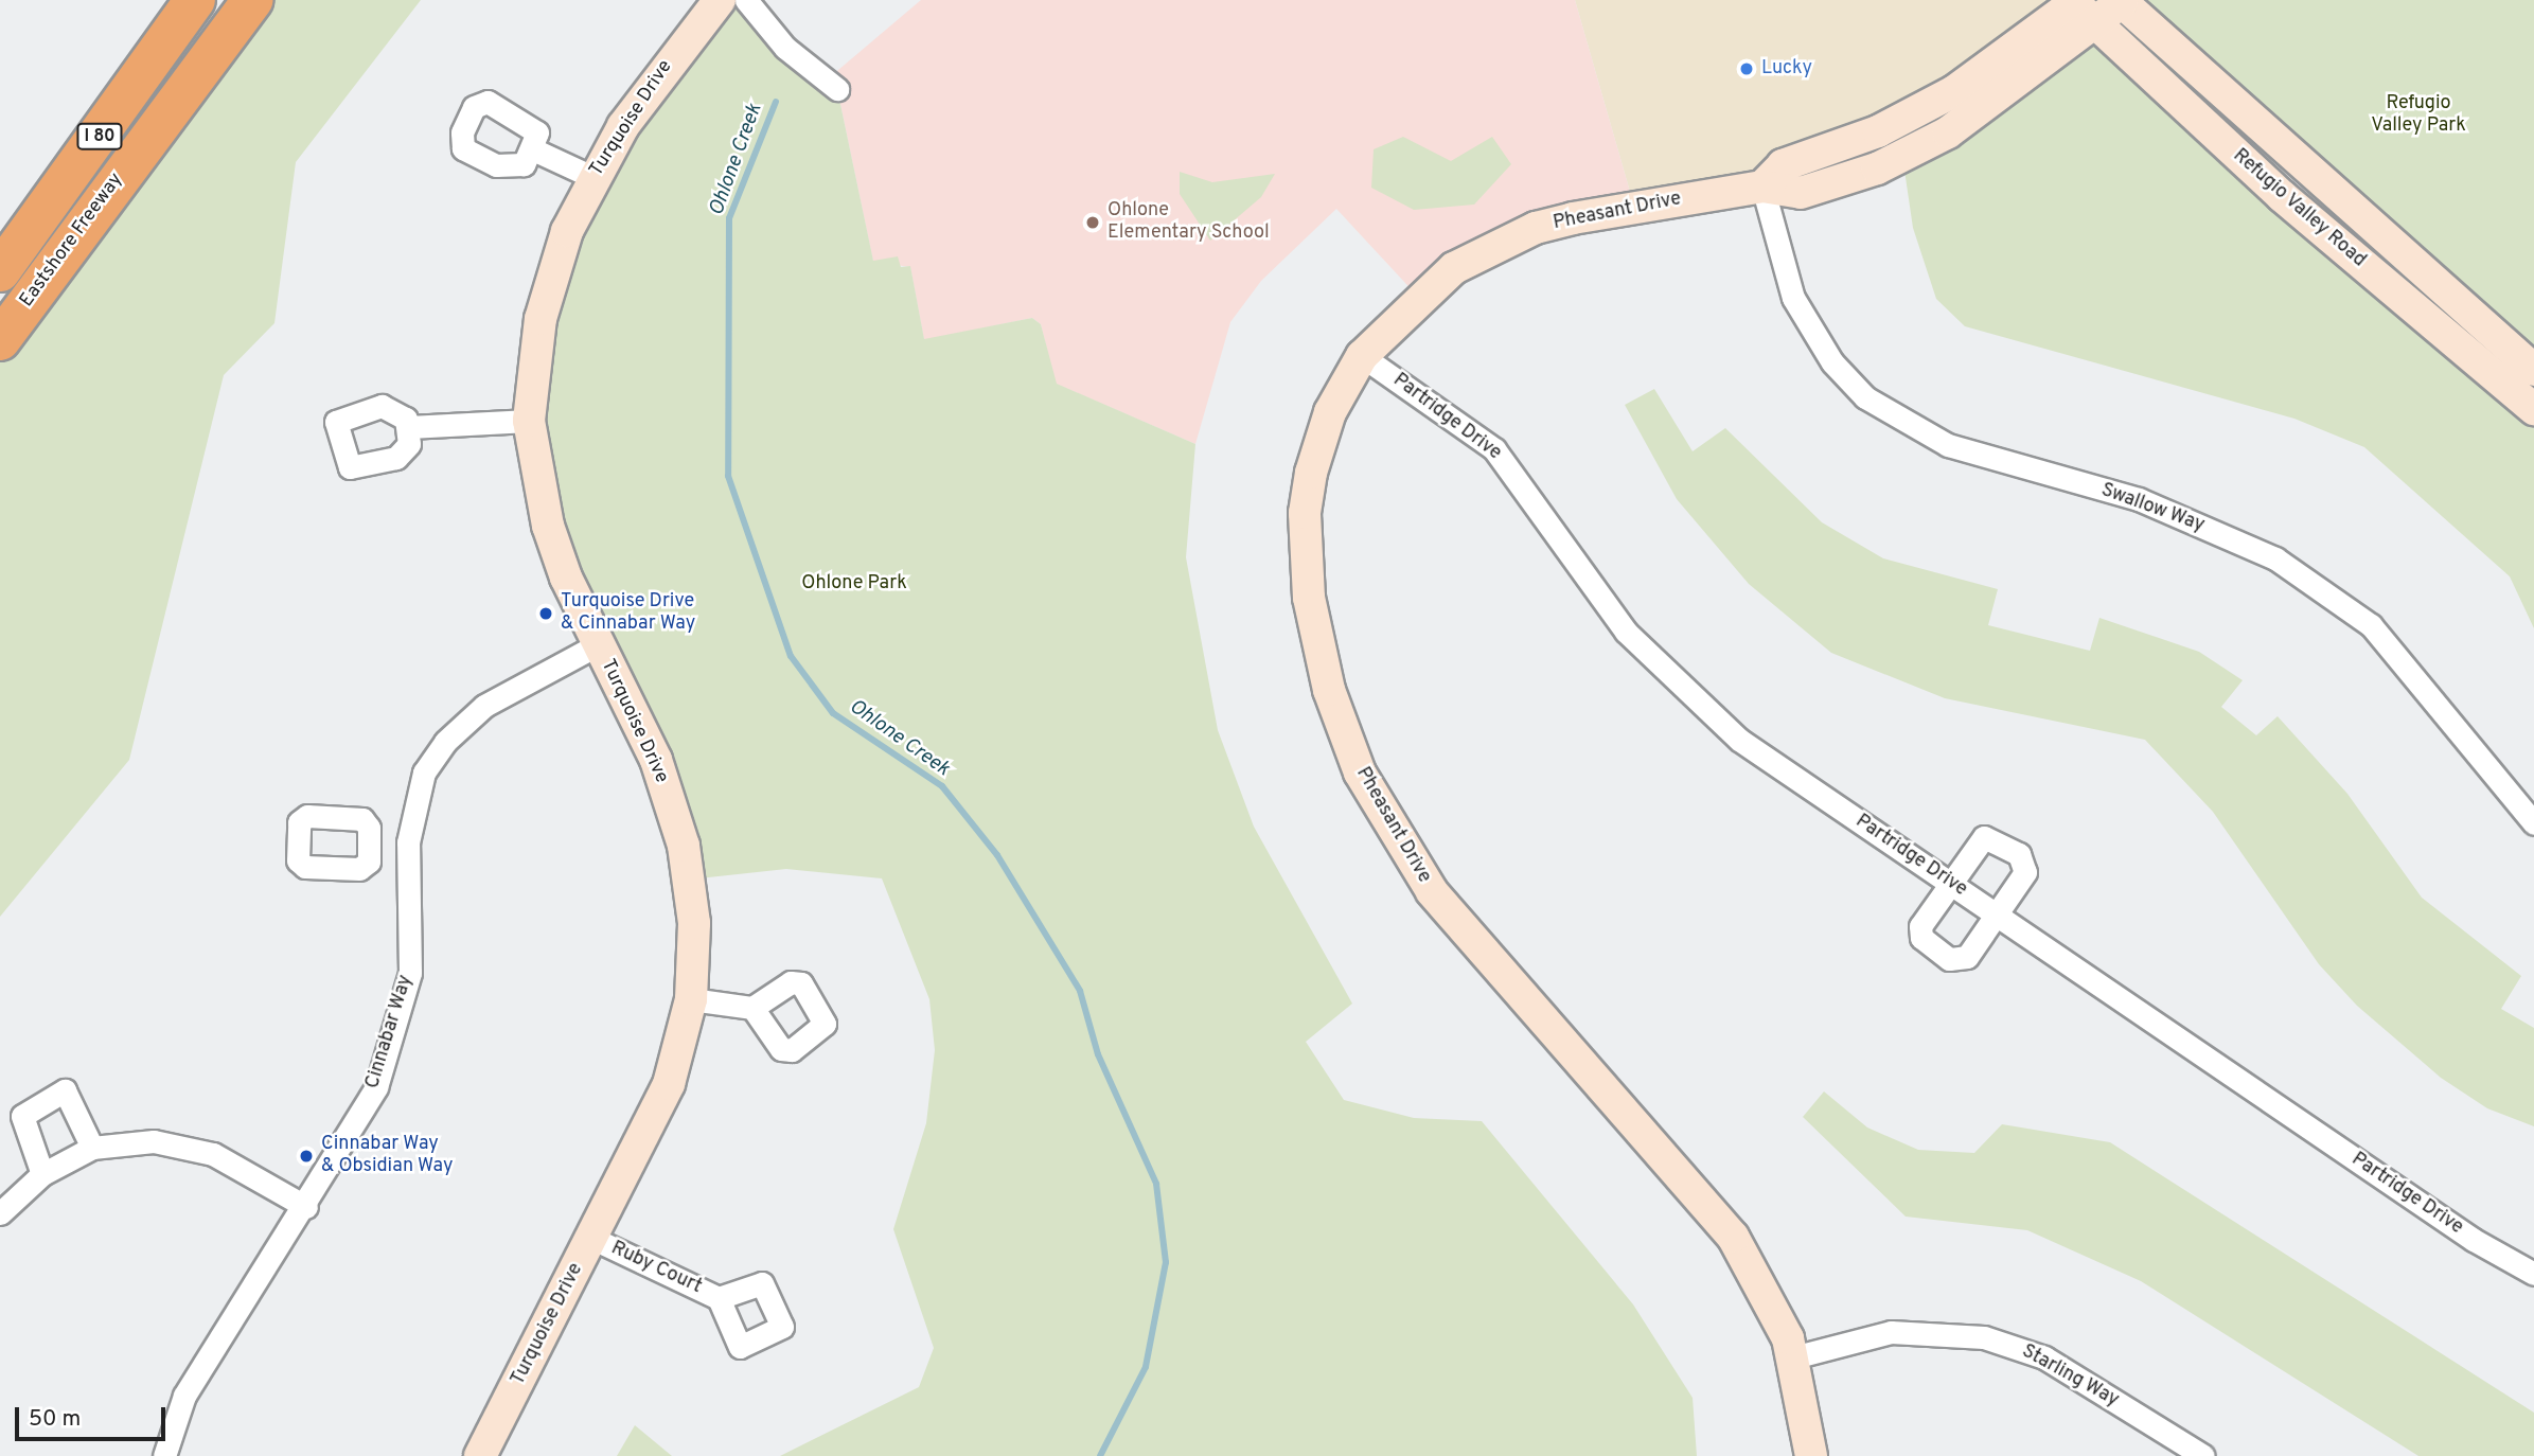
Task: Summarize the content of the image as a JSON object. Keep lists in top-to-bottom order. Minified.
{"streets":{"highway":["I 80","Eastshore Freeway"],"street":["Turquoise Drive","Refugio Valley Road","Pheasant Drive","Partridge Drive","Swallow Way","Cinnabar Way","Ruby Court","Starling Way"]},"crossings":[["Turquoise Drive","Cinnabar Way"],["Turquoise Drive","Ruby Court"],["Refugio Valley Road","Pheasant Drive"],["Pheasant Drive","Partridge Drive"],["Pheasant Drive","Swallow Way"],["Pheasant Drive","Starling Way"]],"water":["Ohlone Creek"],"parks":["Refugio Valley Park","Ohlone Park"],"places":["Lucky","Ohlone Elementary School","Turquoise Drive & Cinnabar Way","Cinnabar Way & Obsidian Way"],"scale_bar":"50 m"}
